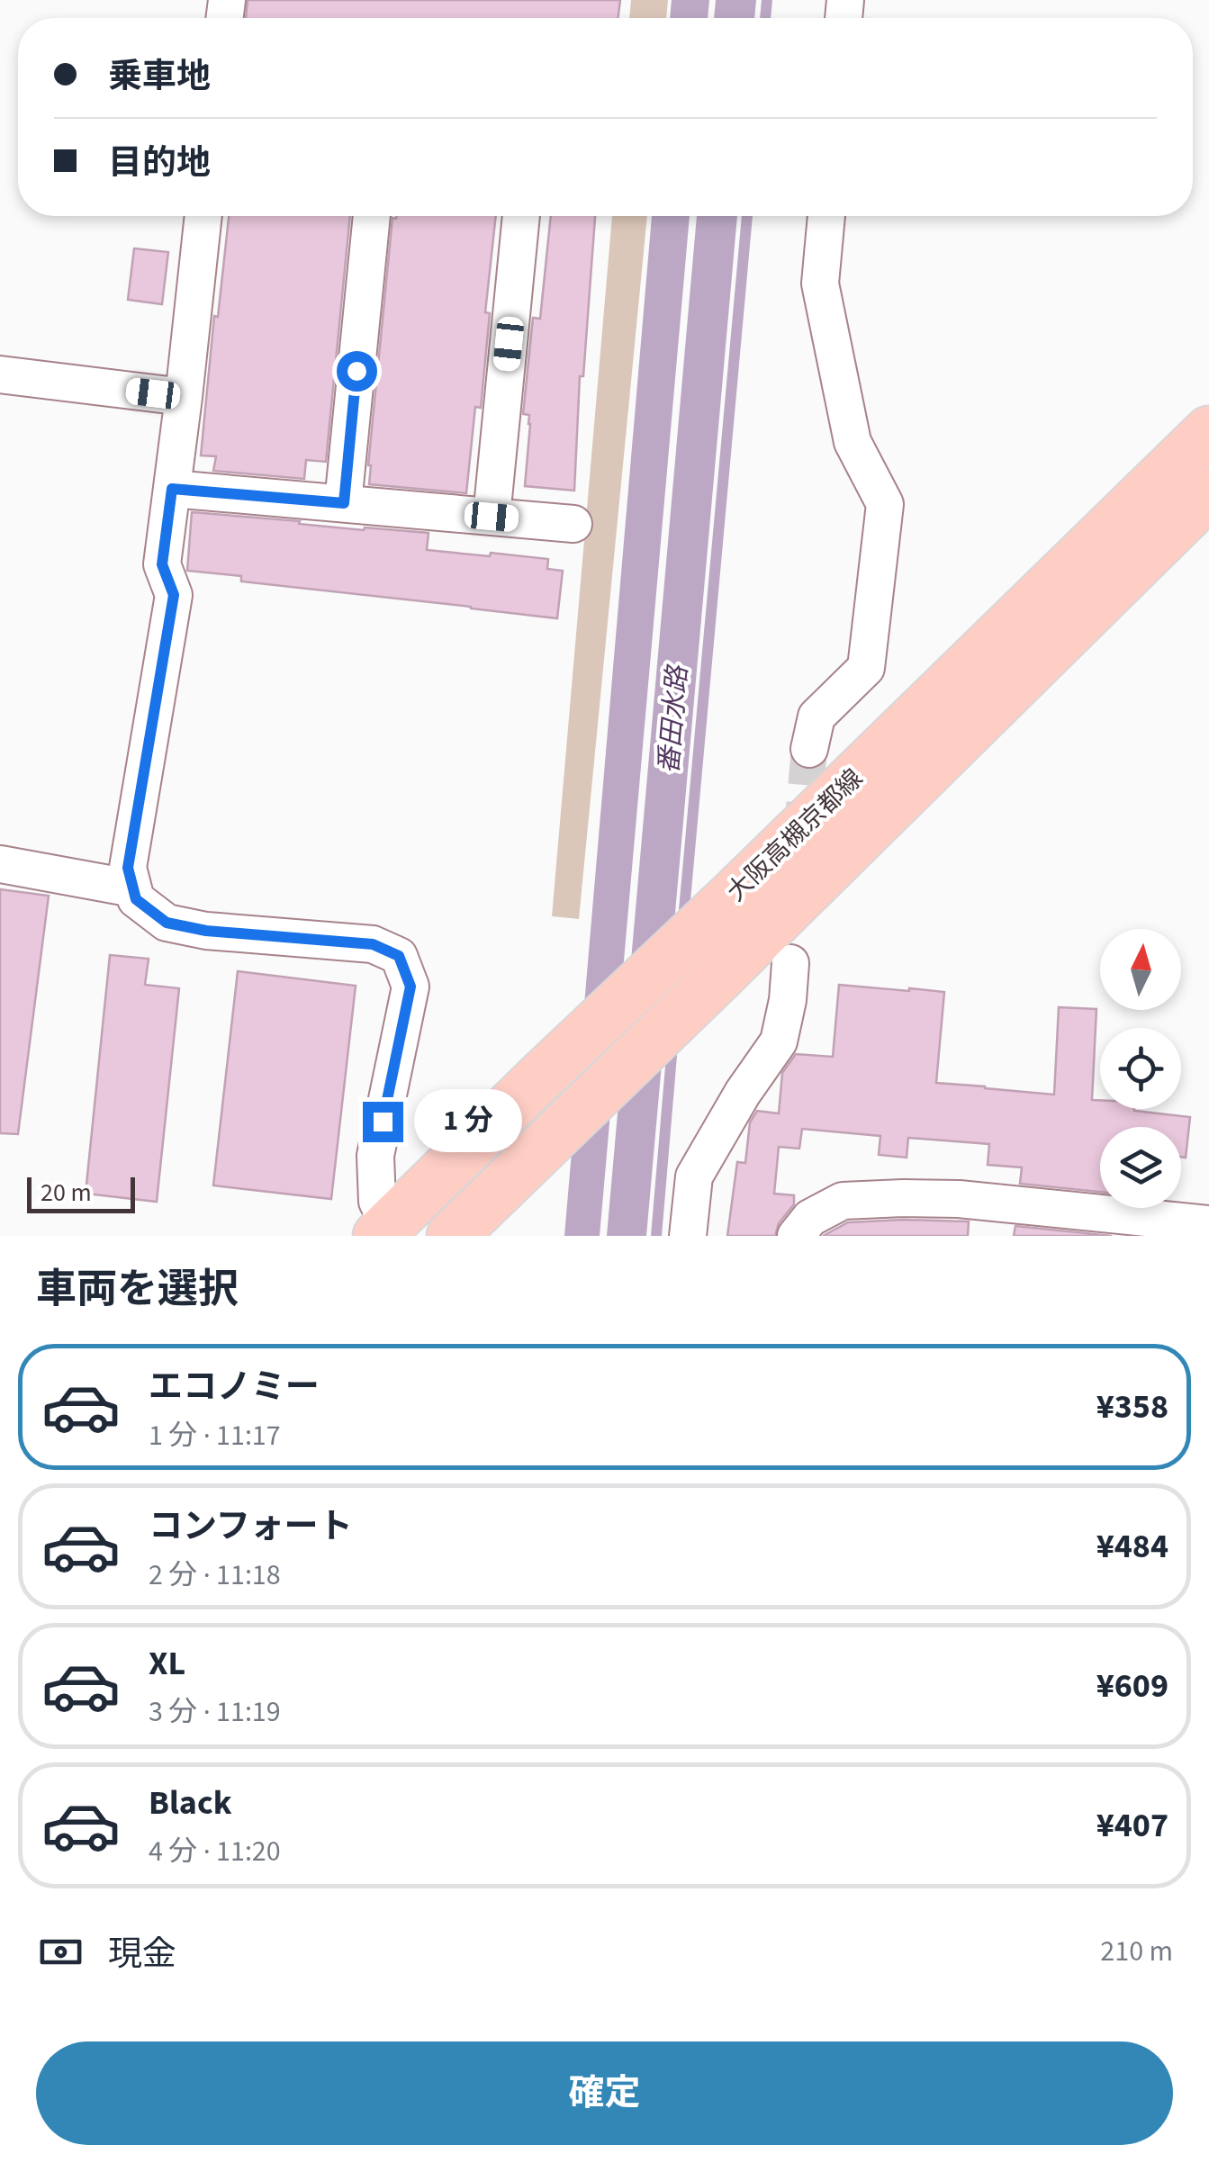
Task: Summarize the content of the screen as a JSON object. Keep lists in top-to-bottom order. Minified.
{"streets":{"main road":["大阪高槻京都線"]},"water":["番田水路"],"scale_bar":"20 m","north":"top","page":{"banner":["乗車地","目的地"],"bubble":"1 分","scale":"20 m","heading":"車両を選択","list":[{"name":"エコノミー","note":"1 分 · 11:17","value":"¥358"},{"name":"コンフォート","note":"2 分 · 11:18","value":"¥484"},{"name":"XL","note":"3 分 · 11:19","value":"¥609"},{"name":"Black","note":"4 分 · 11:20","value":"¥407"}],"pay":["現金","210 m"],"buttons":"確定"}}
